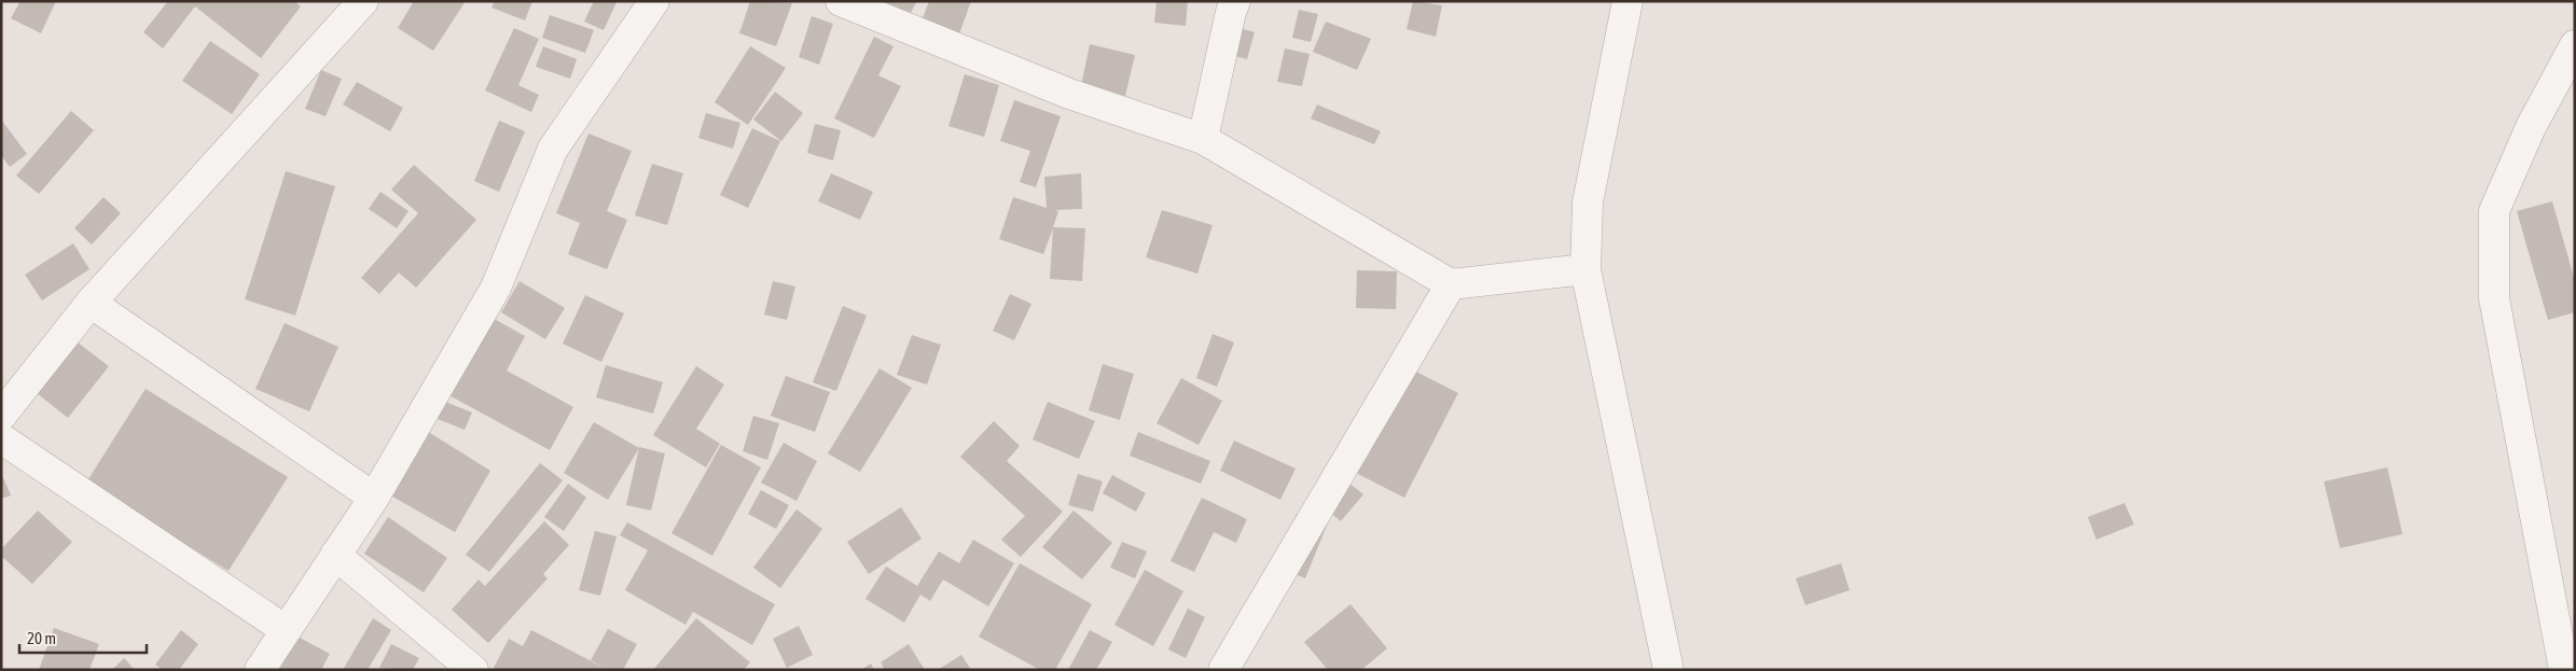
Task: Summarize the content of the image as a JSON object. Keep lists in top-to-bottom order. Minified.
{"scale_bar":"20 m"}
